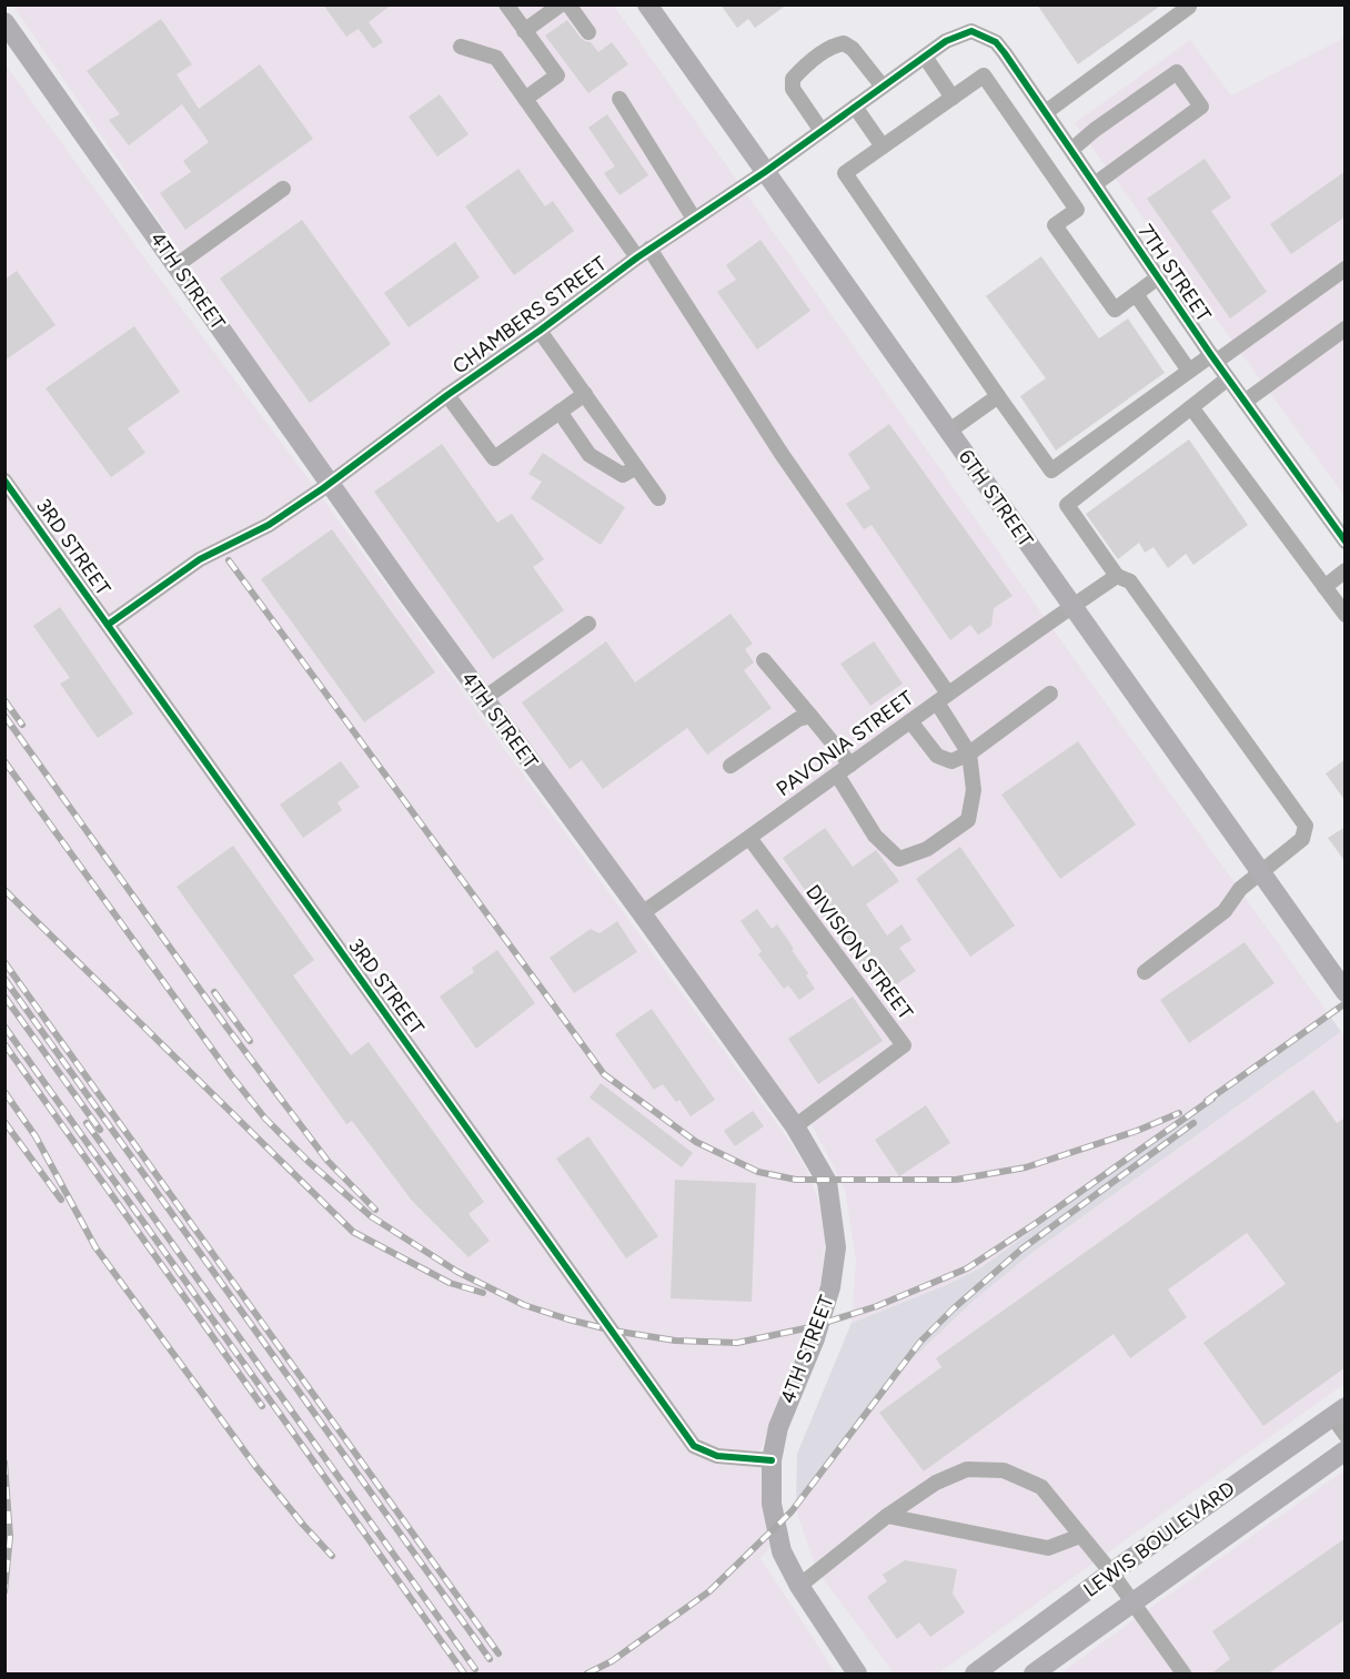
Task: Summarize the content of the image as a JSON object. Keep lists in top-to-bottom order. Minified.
{"streets":{"main road":["4TH STREET","6TH STREET","LEWIS BOULEVARD"],"street":["7TH STREET","CHAMBERS STREET","3RD STREET","PAVONIA STREET","DIVISION STREET"]},"crossings":[["7TH STREET","CHAMBERS STREET"],["4TH STREET","CHAMBERS STREET"],["4TH STREET","3RD STREET"],["4TH STREET","PAVONIA STREET"],["4TH STREET","DIVISION STREET"],["CHAMBERS STREET","6TH STREET"],["CHAMBERS STREET","3RD STREET"],["6TH STREET","PAVONIA STREET"],["PAVONIA STREET","DIVISION STREET"]]}
